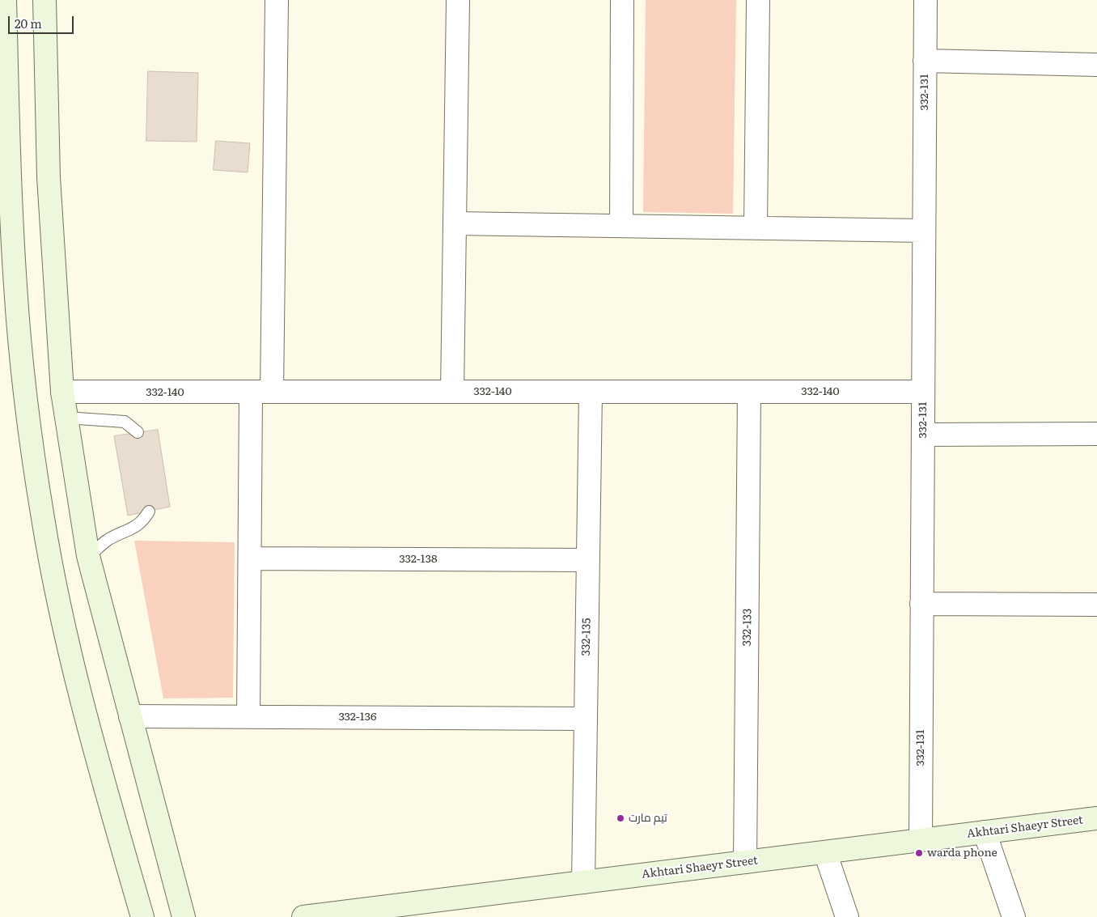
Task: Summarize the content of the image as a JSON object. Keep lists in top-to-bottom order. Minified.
{"streets":{"main road":["Akhtari Shaeyr Street"],"street":["332-131","332-140","332-138","332-133","332-135","332-136"]},"crossings":[["332-131","332-140"],["332-131","Akhtari Shaeyr Street"],["332-140","332-133"],["332-140","332-135"],["332-138","332-135"],["332-133","Akhtari Shaeyr Street"],["332-135","332-136"],["332-135","Akhtari Shaeyr Street"]],"places":["تيم مارت","warda phone"],"scale_bar":"20 m"}
